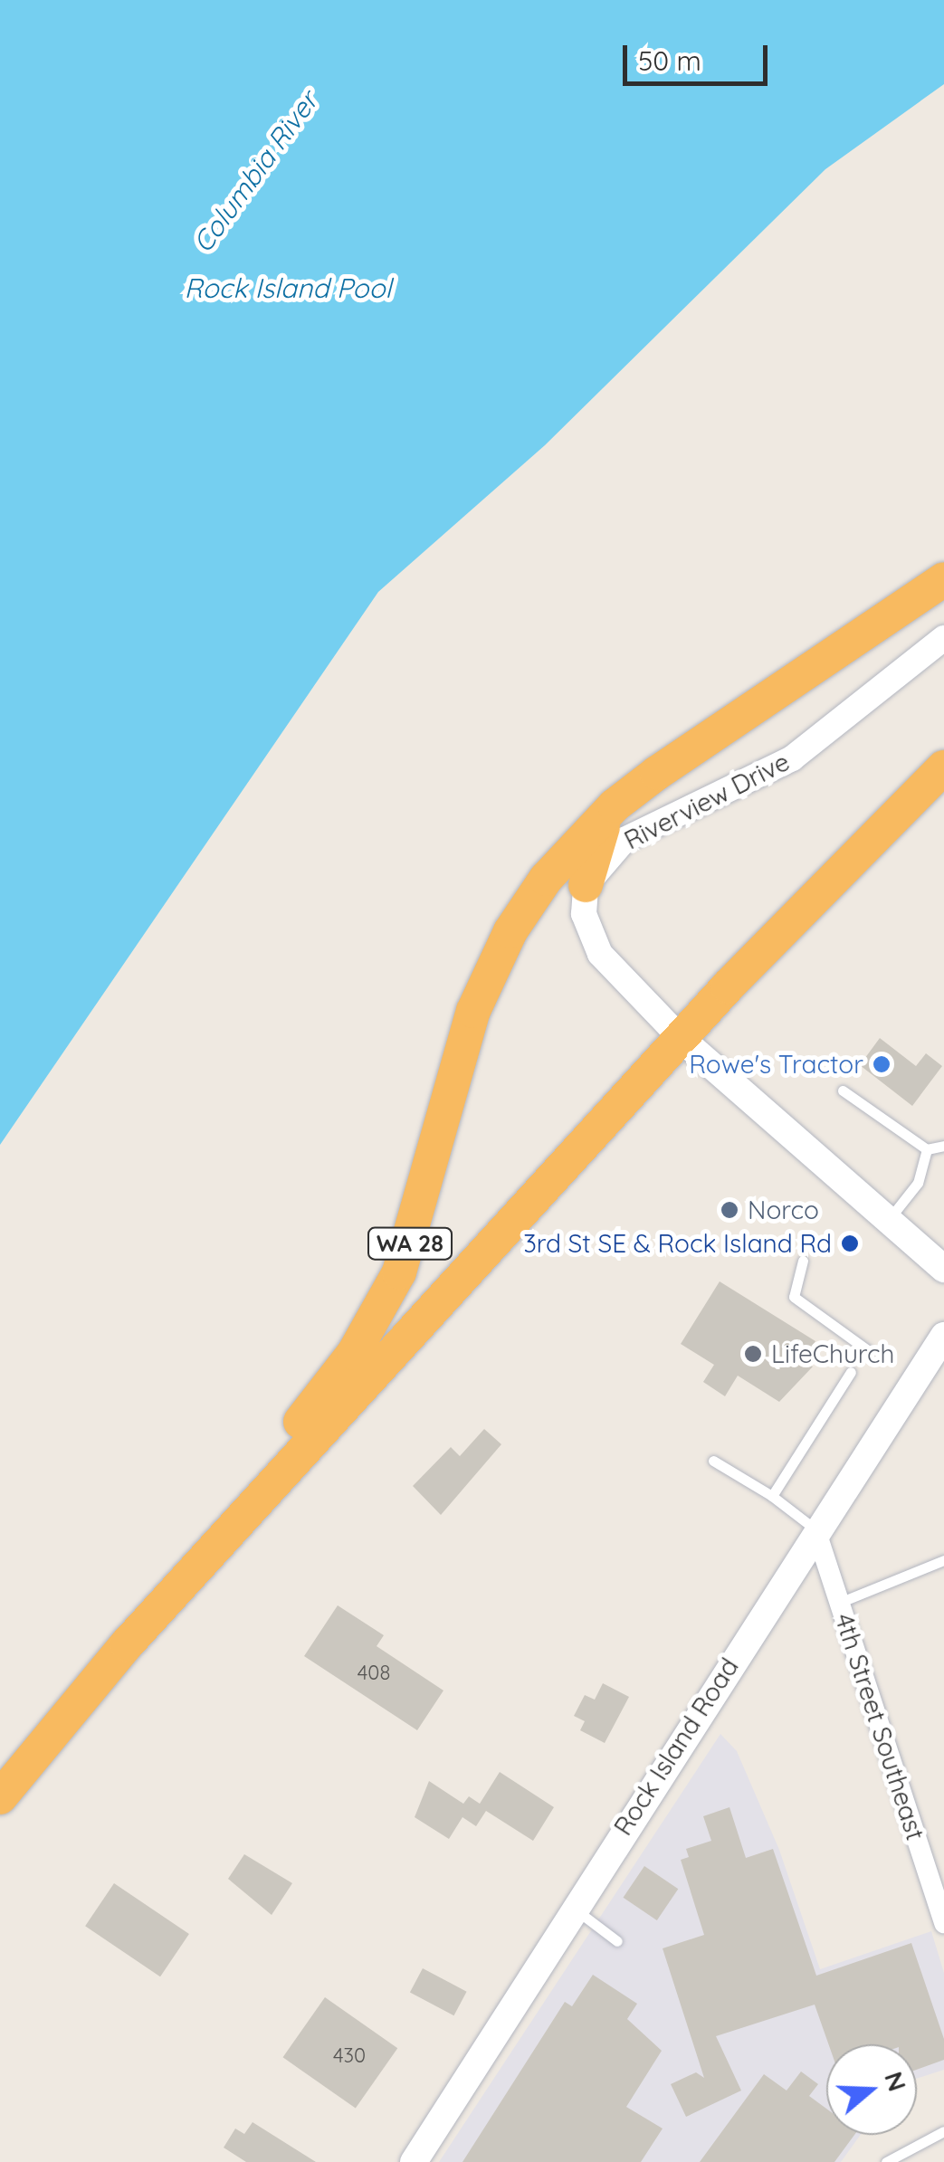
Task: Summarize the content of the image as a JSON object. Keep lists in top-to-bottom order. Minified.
{"streets":{"highway":["WA 28"],"main road":["Rock Island Road"],"street":["Riverview Drive","4th Street Southeast"]},"crossings":[["4th Street Southeast","Rock Island Road"]],"water":["Columbia River","Rock Island Pool"],"places":["Rowe's Tractor","Norco","3rd St SE & Rock Island Rd","LifeChurch"],"house_numbers":["408","430"],"scale_bar":"50 m","north":"right"}
